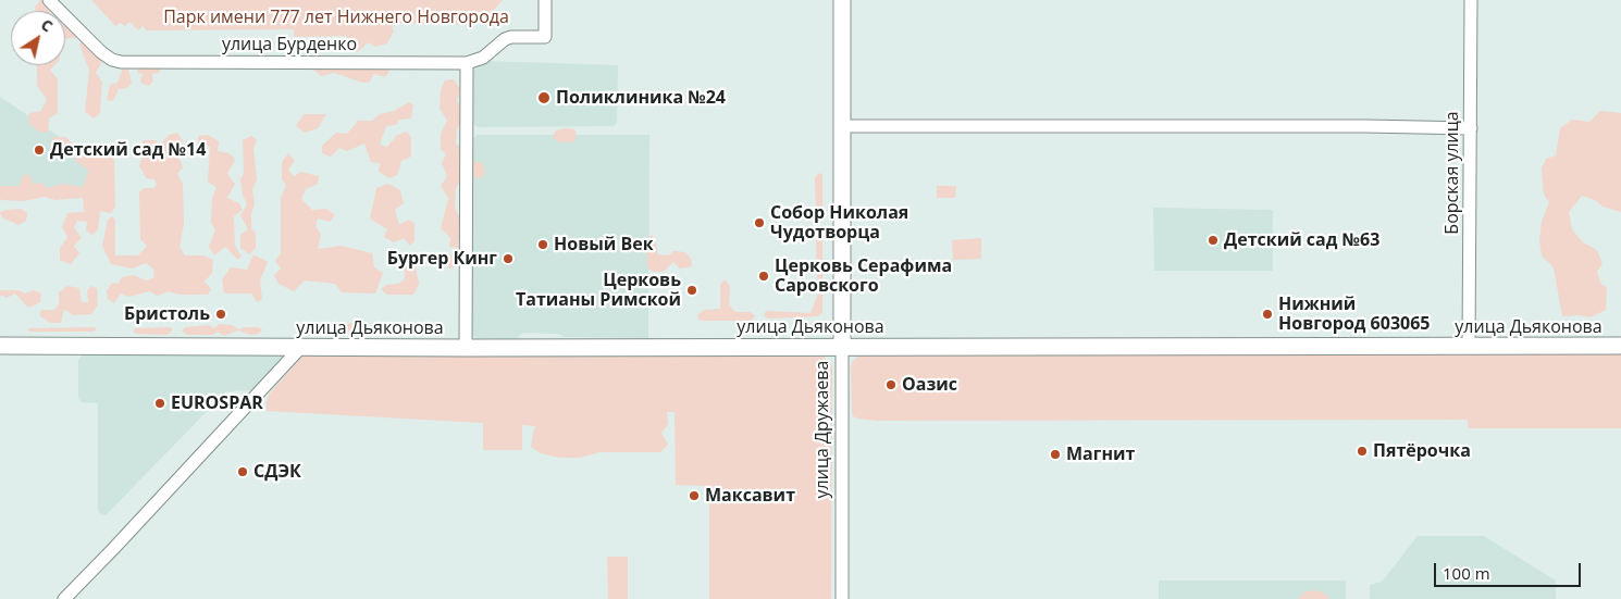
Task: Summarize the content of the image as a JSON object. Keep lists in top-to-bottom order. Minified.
{"streets":{"main road":["улица Дьяконова","улица Дружаева"],"street":["улица Бурденко","Борская улица"]},"crossings":[["Борская улица","улица Дьяконова"],["улица Дьяконова","улица Дружаева"]],"parks":["Парк имени 777 лет Нижнего Новгорода"],"places":["Поликлиника №24","Детский сад №14","Собор Николая Чудотворца","Детский сад №63","Новый Век","Бургер Кинг","Церковь Серафима Саровского","Церковь Татианы Римской","Бристоль","Нижний Новгород 603065","Оазис","EUROSPAR","Пятёрочка","Магнит","СДЭК","Максавит"],"scale_bar":"100 m","north":"top right"}
